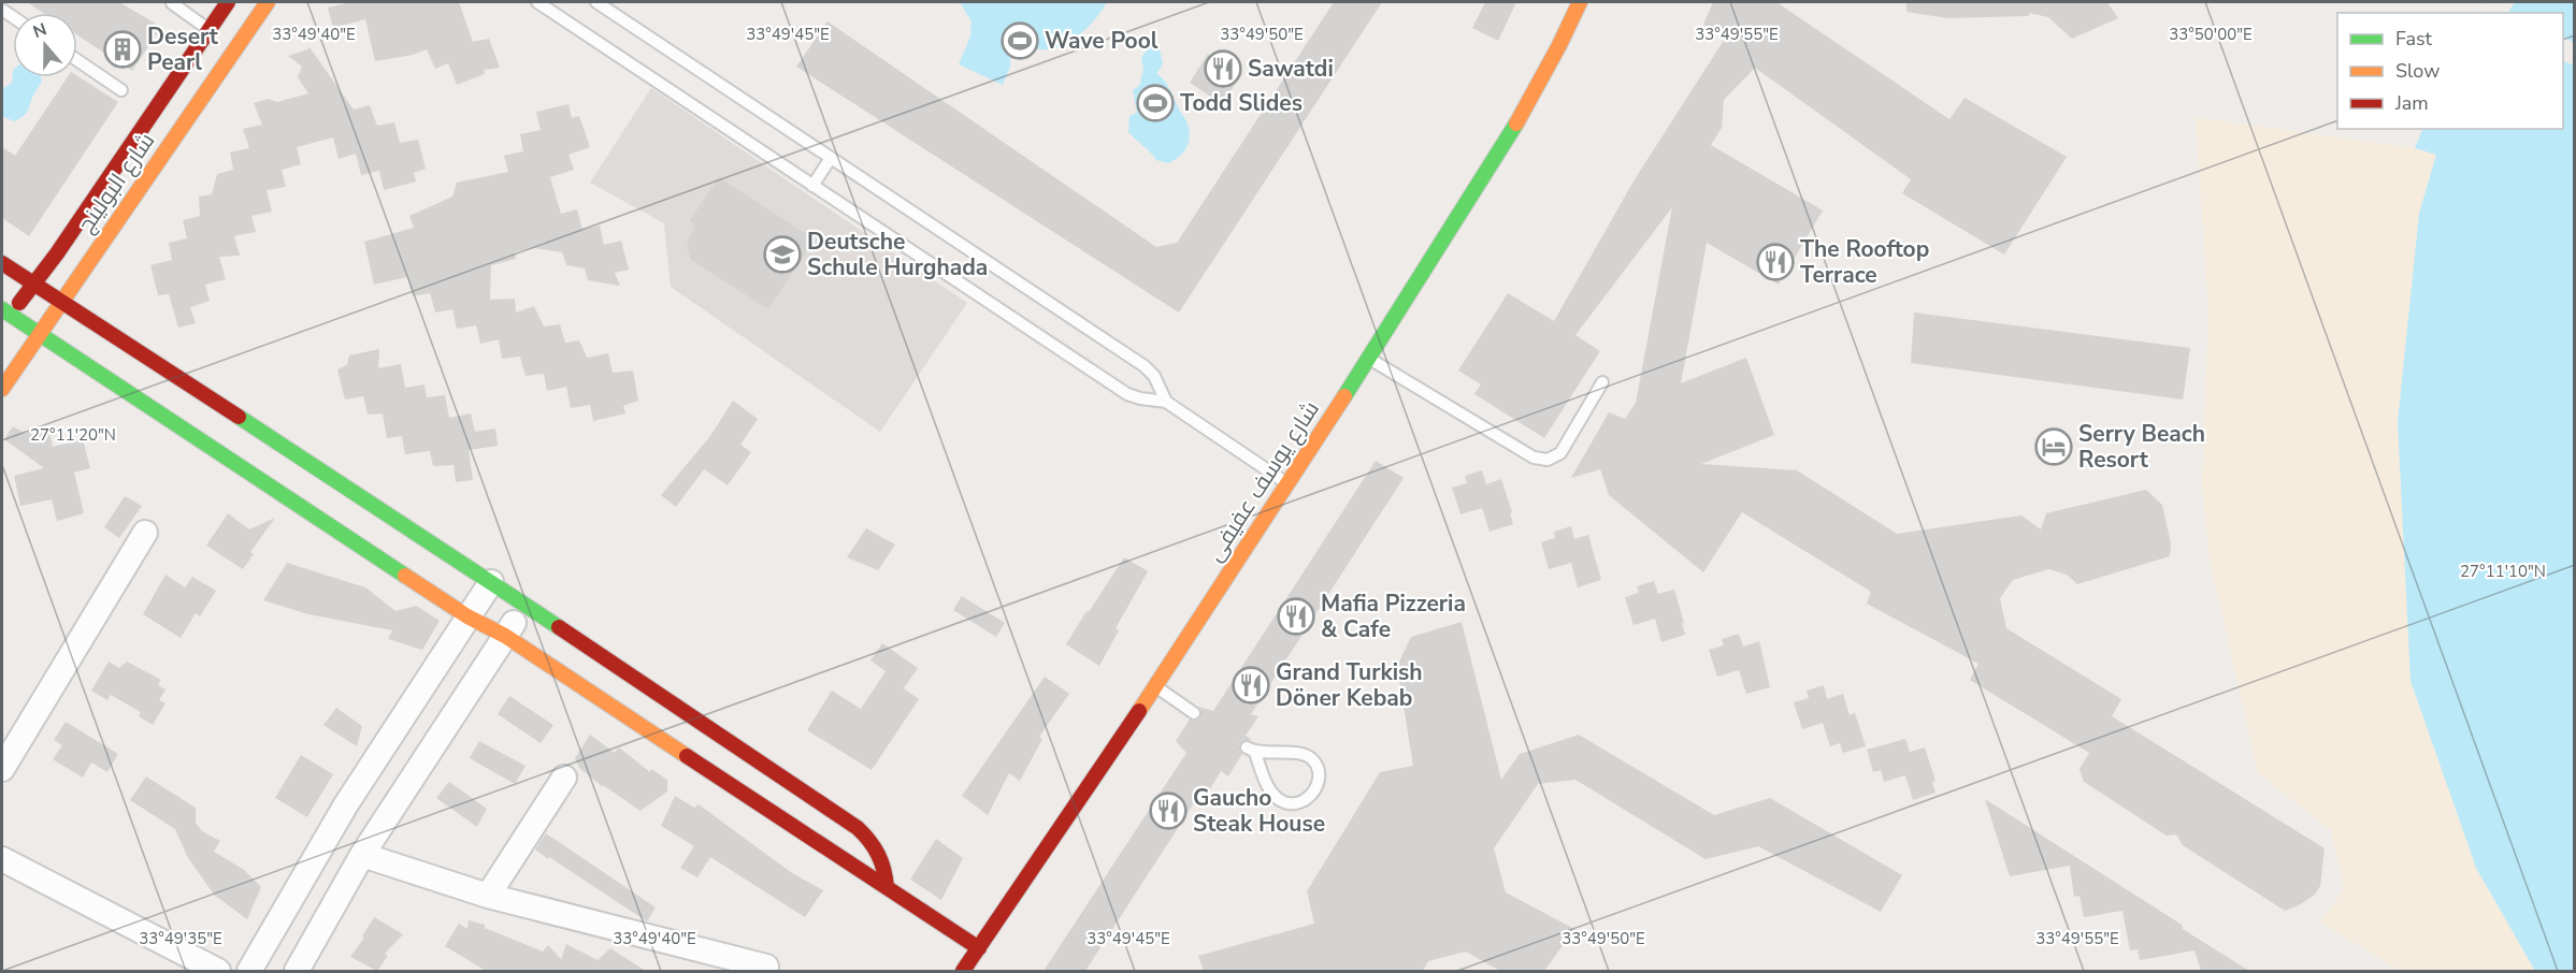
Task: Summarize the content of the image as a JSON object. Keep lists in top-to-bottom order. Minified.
{"streets":{"street":["شارع البولينج","شارع يوسف عفيفى"]},"places":{"sports":["Wave Pool","Todd Slides"],"building":["Desert Pearl"],"restaurant":["Sawatdi","The Rooftop Terrace","Mafia Pizzeria & Cafe","Grand Turkish Döner Kebab","Gaucho Steak House"],"school or university":["Deutsche Schule Hurghada"],"hotel":["Serry Beach Resort"]},"legend":["Fast","Slow","Jam"],"north":"top","coordinates":["33°49'40\"E","33°49'45\"E","33°49'50\"E","33°49'55\"E","33°50'00\"E","27°11'20\"N","27°11'10\"N","33°49'35\"E"]}
